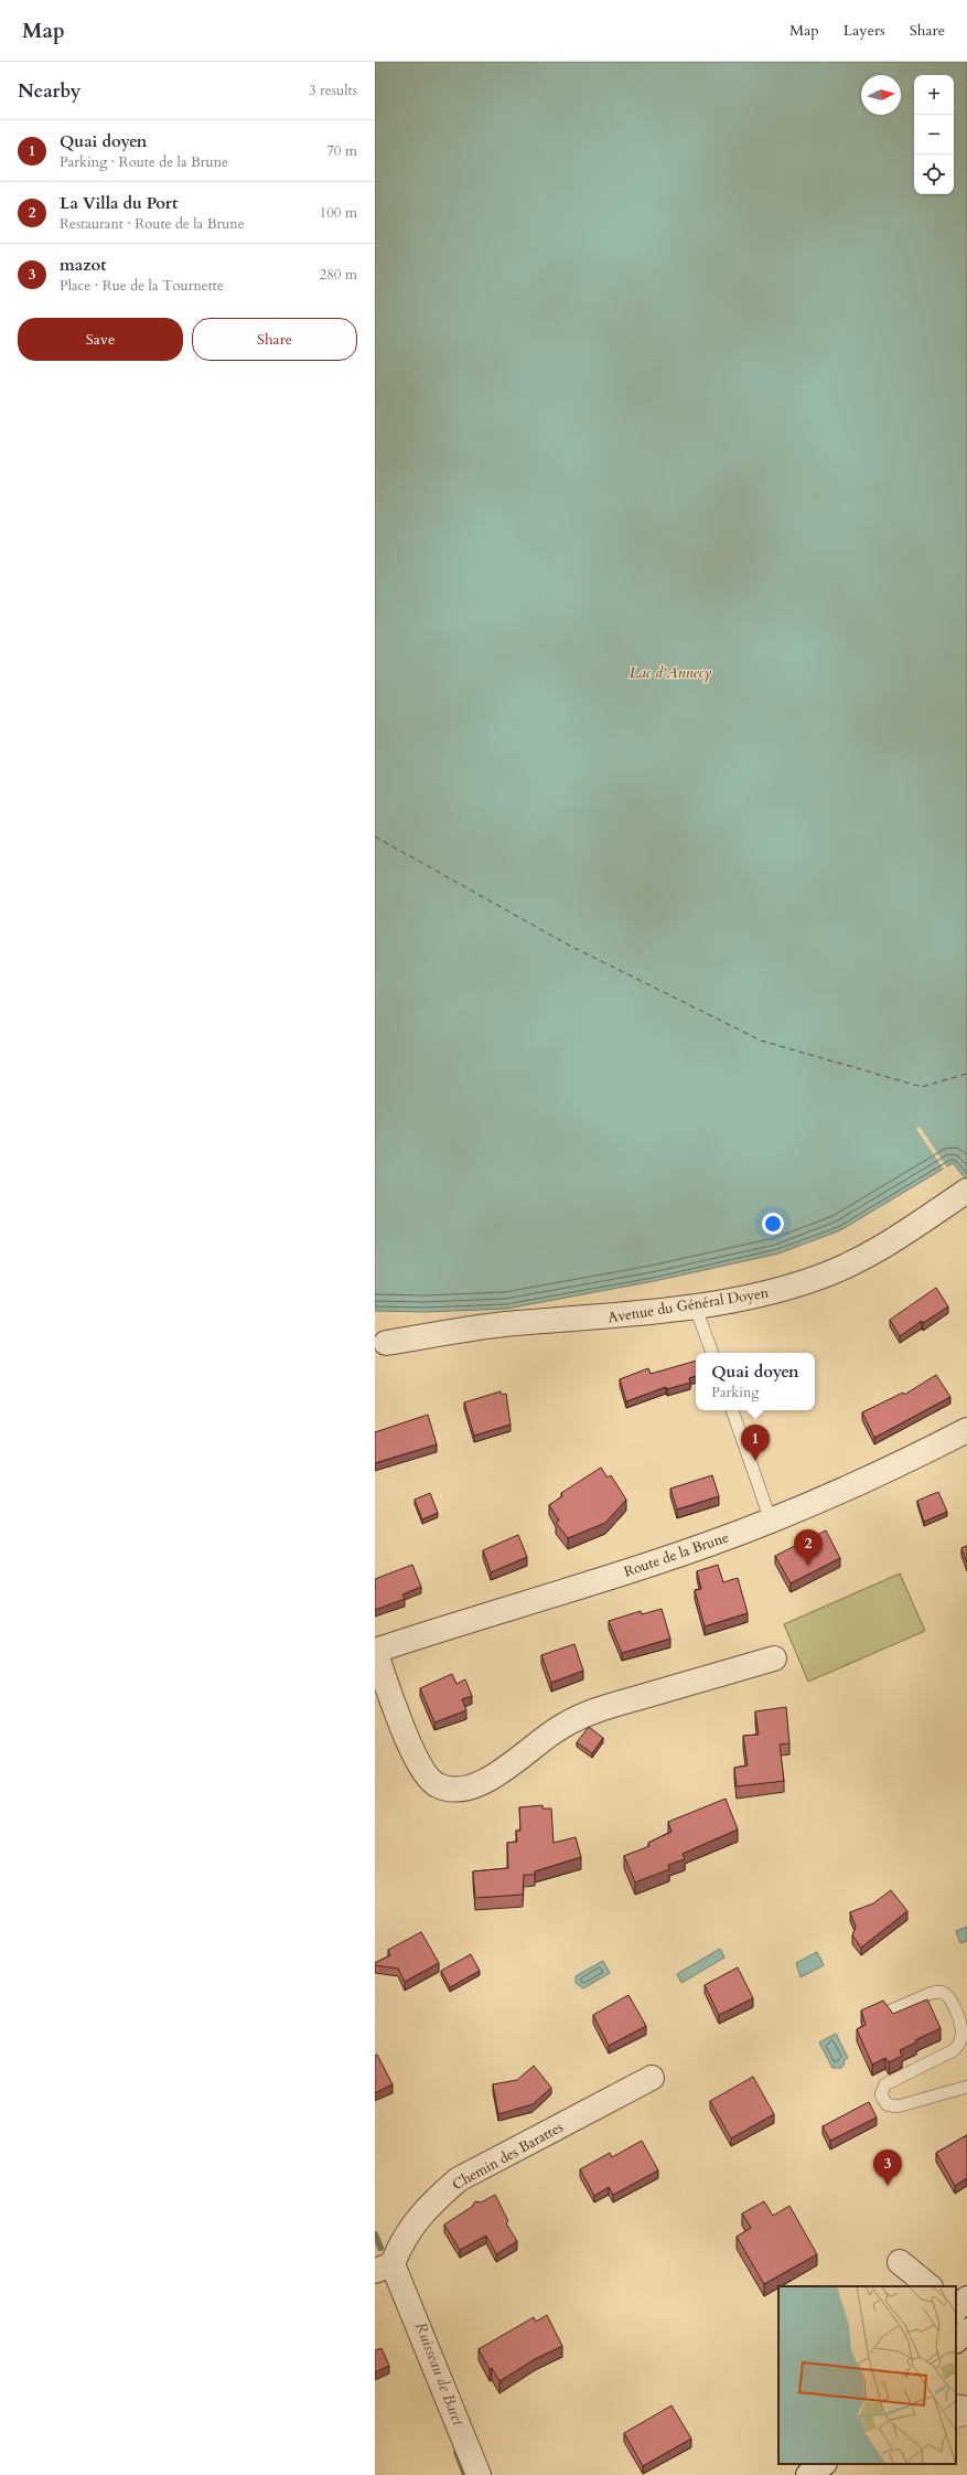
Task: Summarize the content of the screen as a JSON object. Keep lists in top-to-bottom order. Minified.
{"streets":{"street":["Avenue du Général Doyen","Route de la Brune","Chemin des Barattes"]},"water":["Lac d'Annecy","Ruisseau de Baret"],"north":"right","page":{"header":"Map","nav":["Map","Layers","Share"],"heading":["Nearby","3 results"],"map_buttons":["+","−"],"list":[{"mark":"1","name":"Quai doyen","note":"Parking · Route de la Brune","value":"70 m"},{"mark":"2","name":"La Villa du Port","note":"Restaurant · Route de la Brune","value":"100 m"},{"mark":"3","name":"mazot","note":"Place · Rue de la Tournette","value":"280 m"}],"buttons":["Save","Share"],"popup":["Quai doyen","Parking"],"pins":["1","2","3"]}}
